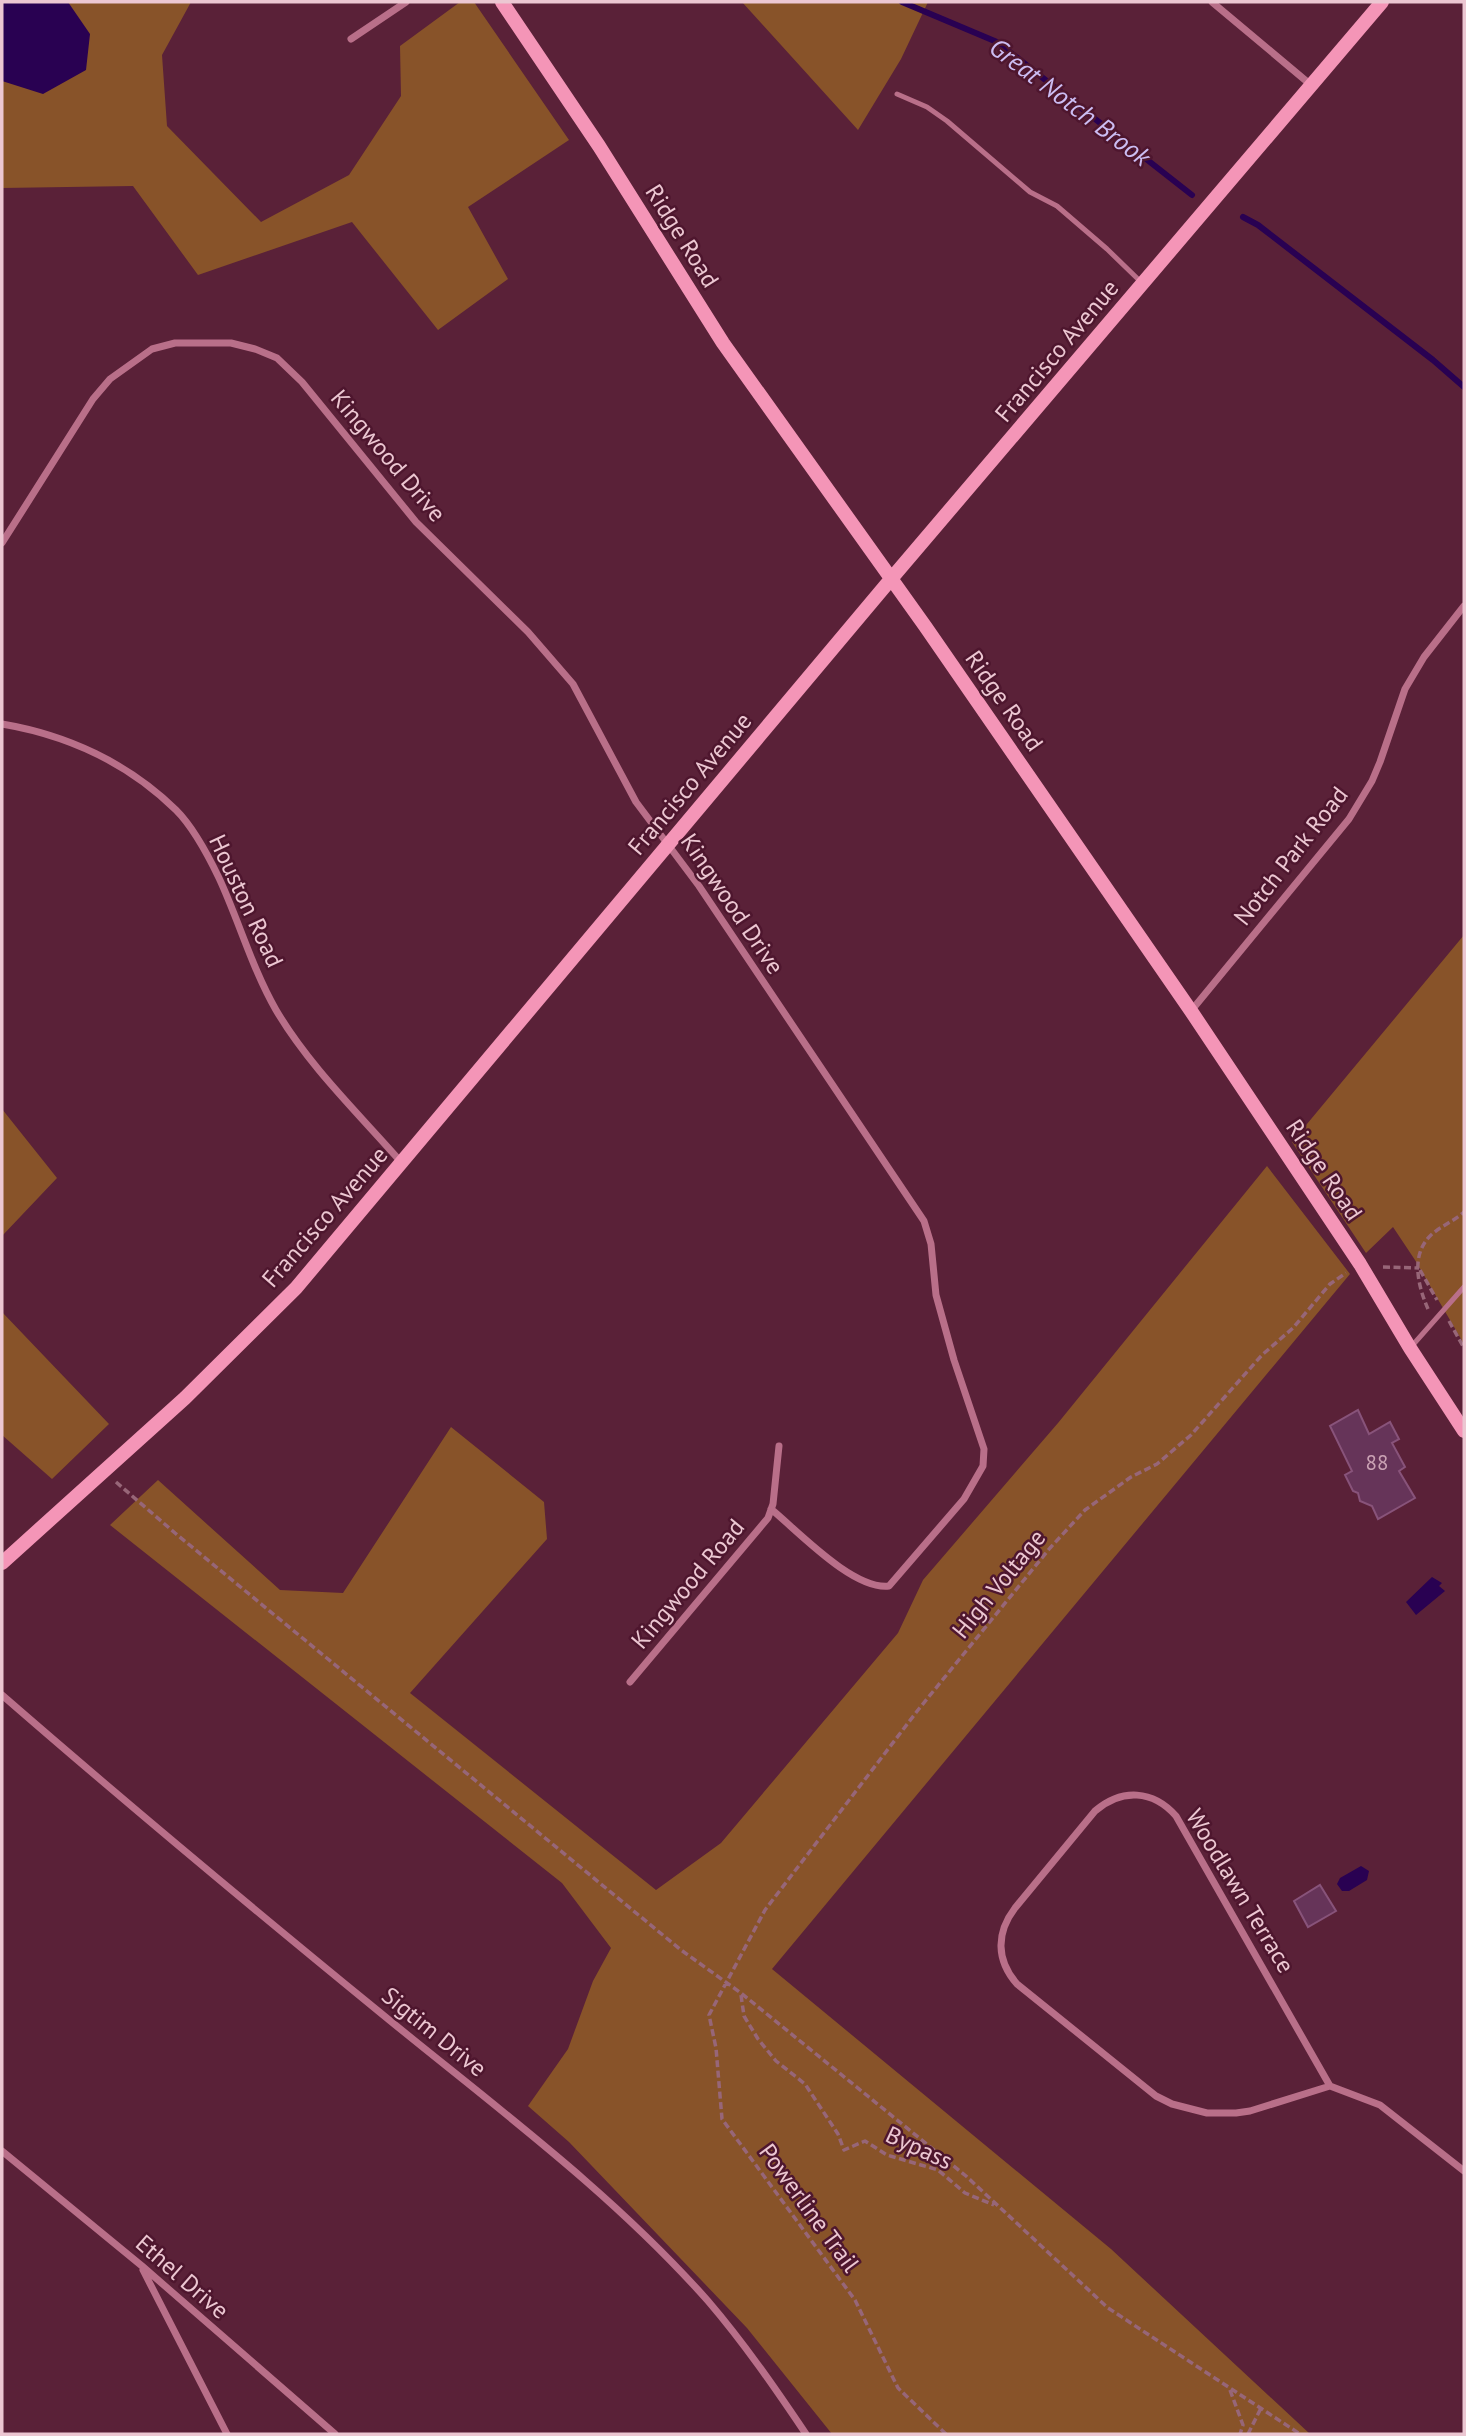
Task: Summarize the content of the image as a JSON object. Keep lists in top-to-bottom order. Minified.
{"streets":{"main road":["Ridge Road","Francisco Avenue"],"street":["Kingwood Drive","Notch Park Road","Houston Road","Kingwood Road","Woodlawn Terrace","Sigtim Drive","Ethel Drive"],"path":["High Voltage","Bypass","Powerline Trail"]},"crossings":[["Ridge Road","Francisco Avenue"],["Ridge Road","Notch Park Road"],["Ridge Road","High Voltage"],["Francisco Avenue","Kingwood Drive"],["Francisco Avenue","Houston Road"],["Kingwood Drive","Kingwood Road"],["High Voltage","Powerline Trail"]],"water":["Great Notch Brook"],"house_numbers":["88"]}
